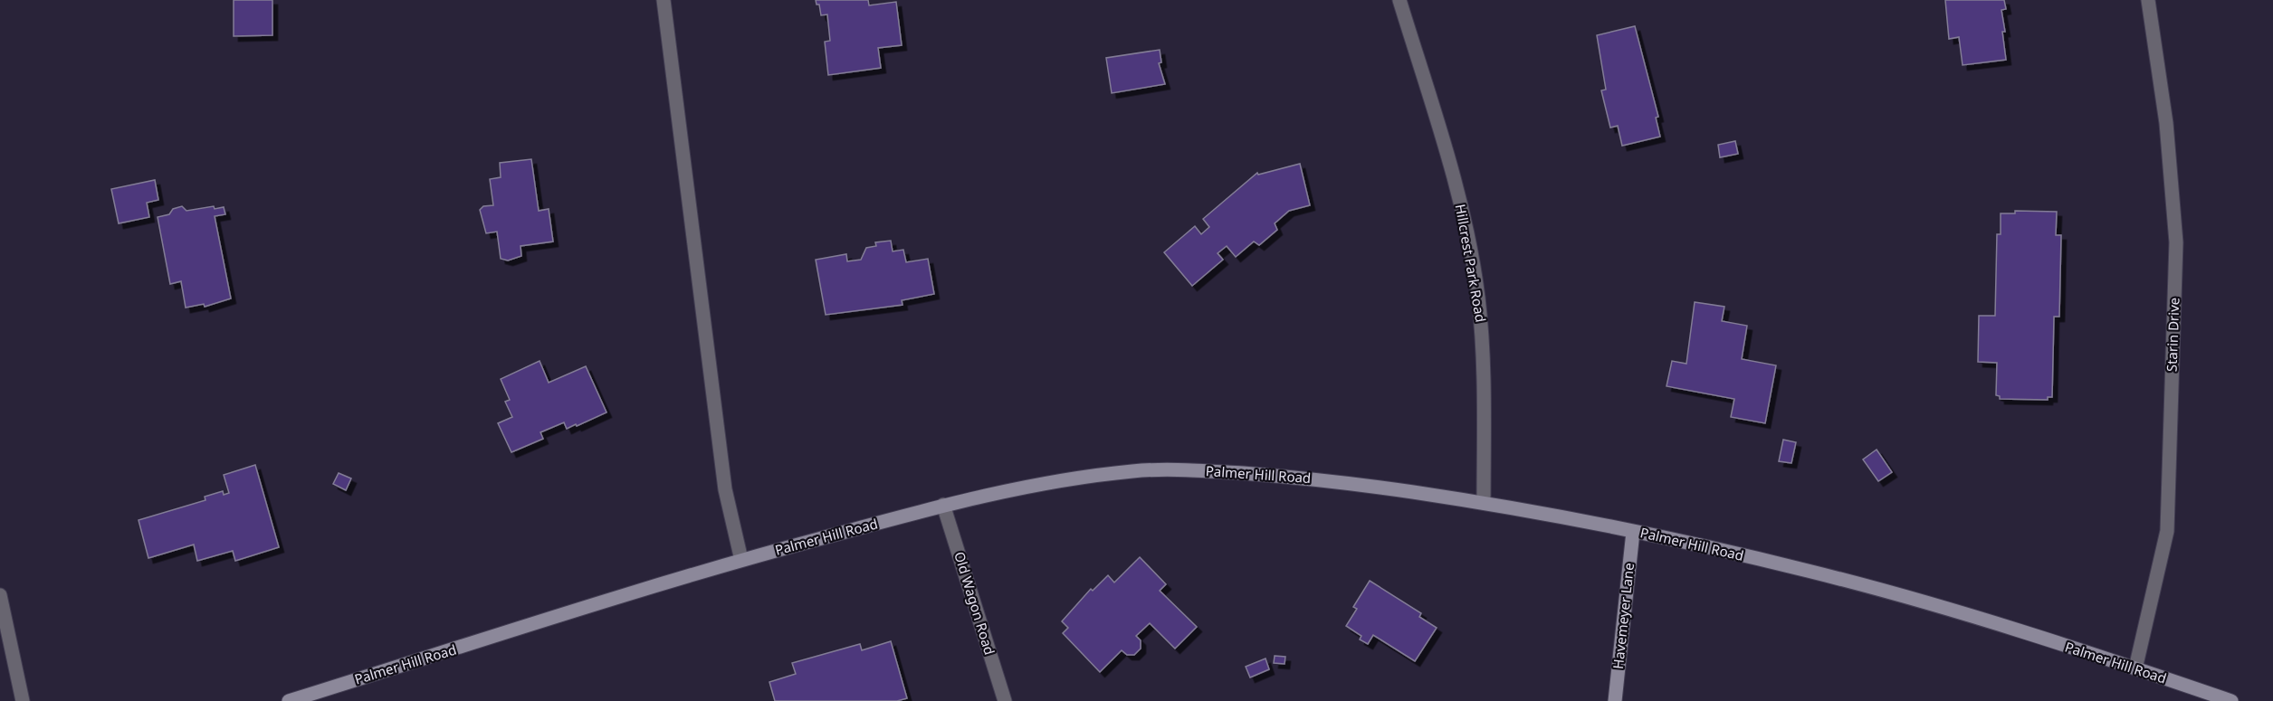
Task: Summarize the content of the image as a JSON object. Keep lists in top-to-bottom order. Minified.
{"streets":{"main road":["Palmer Hill Road","Havemeyer Lane"],"street":["Hillcrest Park Road","Starin Drive","Old Wagon Road"]},"crossings":[["Hillcrest Park Road","Palmer Hill Road"],["Starin Drive","Palmer Hill Road"],["Palmer Hill Road","Old Wagon Road"],["Palmer Hill Road","Havemeyer Lane"]]}
